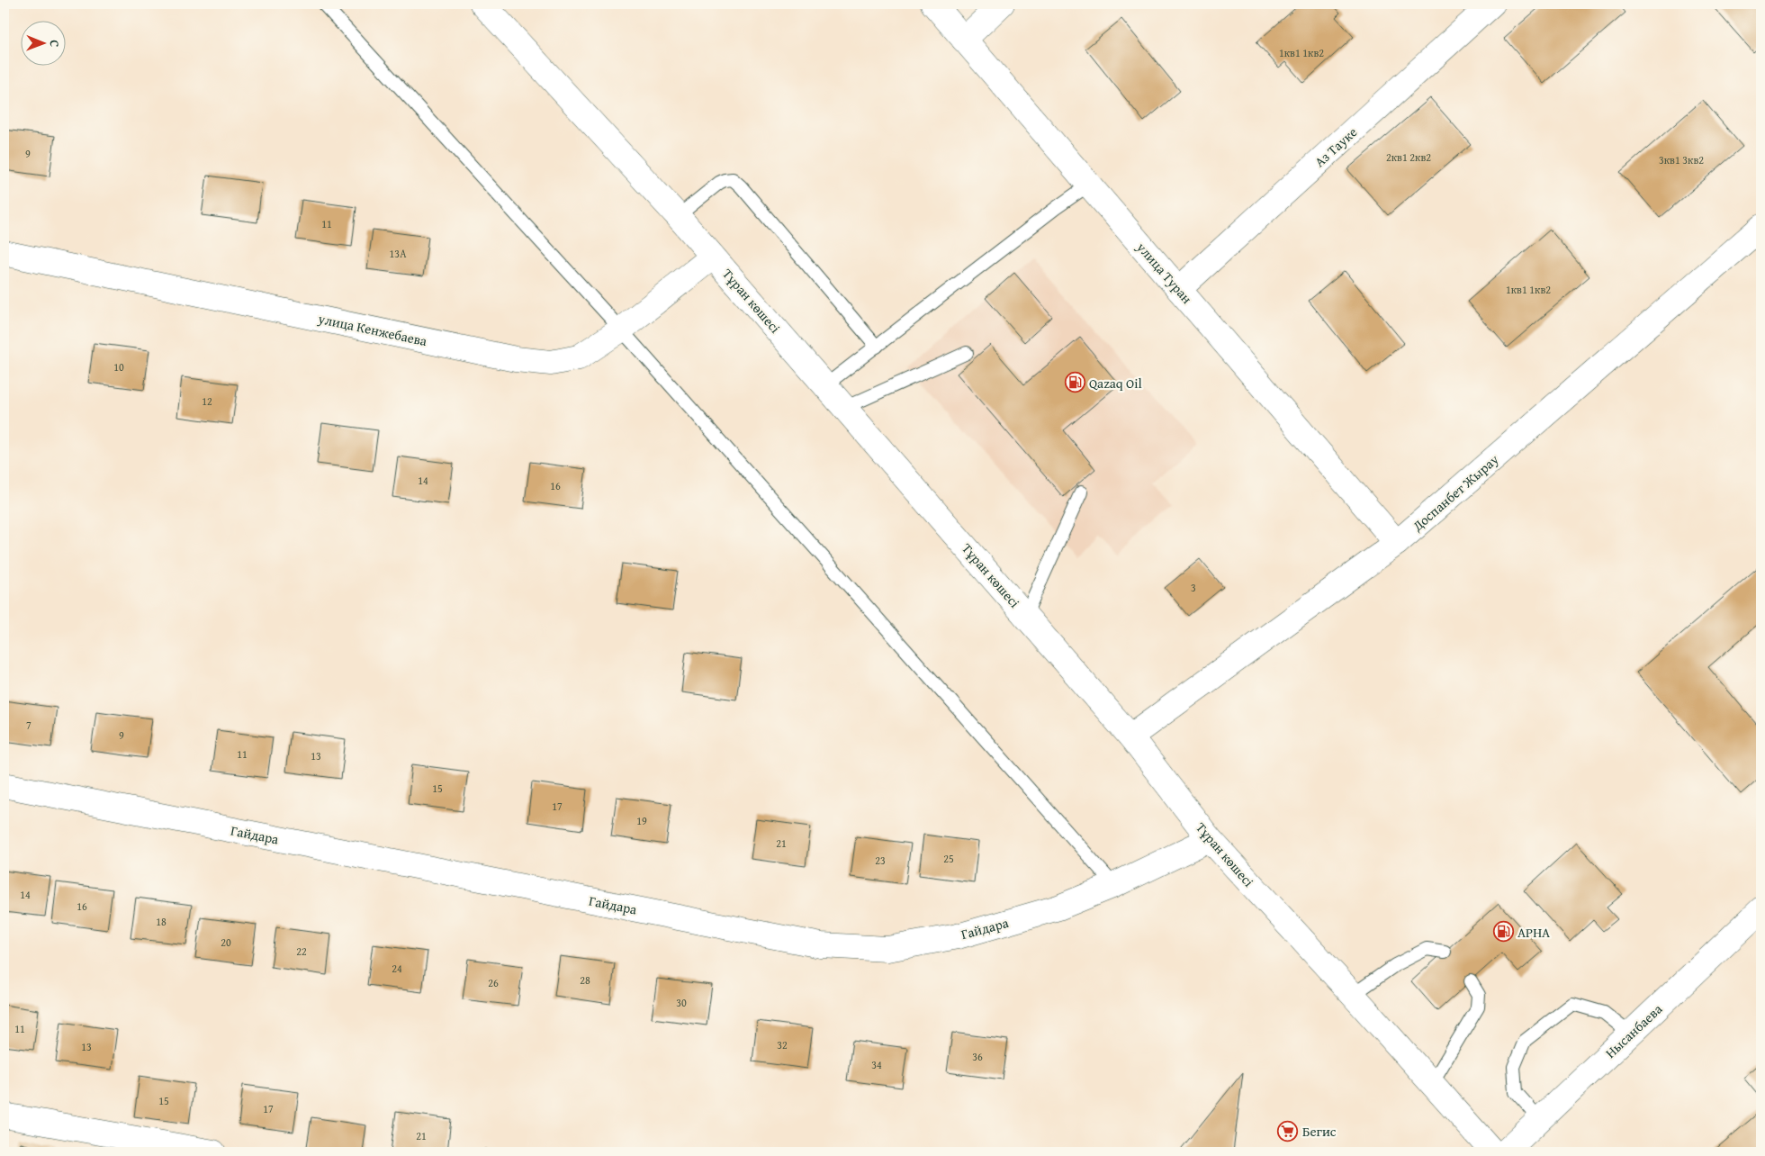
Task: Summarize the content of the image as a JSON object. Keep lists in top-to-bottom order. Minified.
{"streets":{"street":["Аз Тауке","улица Туран","Тұран көшесі","улица Кенжебаева","Доспанбет Жырау","Гайдара","Нысанбаева"]},"crossings":[["Аз Тауке","улица Туран"],["улица Туран","Доспанбет Жырау"],["Тұран көшесі","улица Кенжебаева"],["Тұран көшесі","Доспанбет Жырау"],["Тұран көшесі","Гайдара"]],"places":{"fuel station":["Qazaq Oil","АРНА"],"supermarket":["Бегис"]},"house_numbers":["1кв1 1кв2","9","2кв1 2кв2","3кв1 3кв2","11","13А","1кв1 1кв2","10","12","14","16","3","7","9","11","13","15","17","19","21","25","23","14","16","18","20","22","24","28","26","30","11","32","13","36","34","15","17","21"],"north":"right"}
